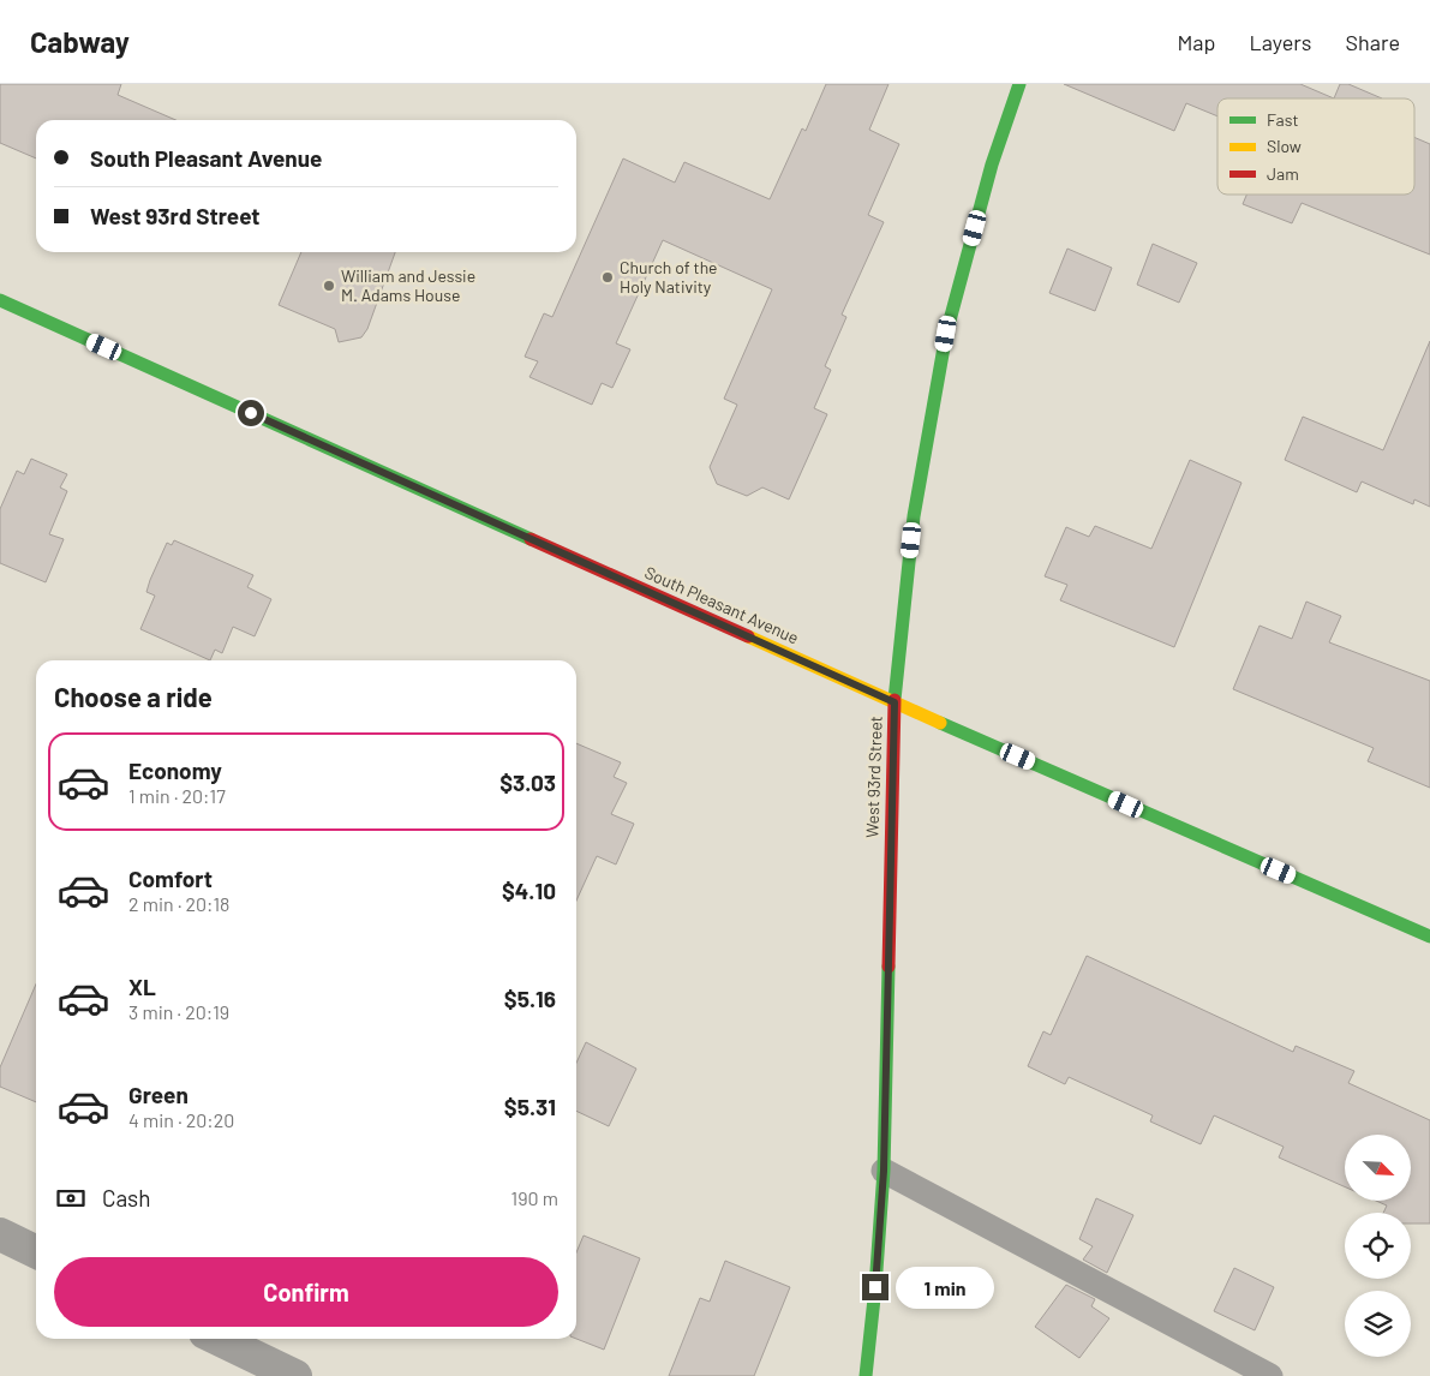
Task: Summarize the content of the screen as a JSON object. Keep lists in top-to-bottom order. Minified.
{"streets":{"street":["South Pleasant Avenue","West 93rd Street"]},"crossings":[["South Pleasant Avenue","West 93rd Street"]],"places":["Church of the Holy Nativity","William and Jessie M. Adams House"],"legend":["Fast","Slow","Jam"],"north":"bottom right","page":{"header":"Cabway","nav":["Map","Layers","Share"],"banner":["South Pleasant Avenue","West 93rd Street"],"heading":"Choose a ride","list":[{"name":"Economy","note":"1 min · 20:17","value":"$3.03"},{"name":"Comfort","note":"2 min · 20:18","value":"$4.10"},{"name":"XL","note":"3 min · 20:19","value":"$5.16"},{"name":"Green","note":"4 min · 20:20","value":"$5.31"}],"pay":["Cash","190 m"],"buttons":"Confirm","bubble":"1 min"}}
